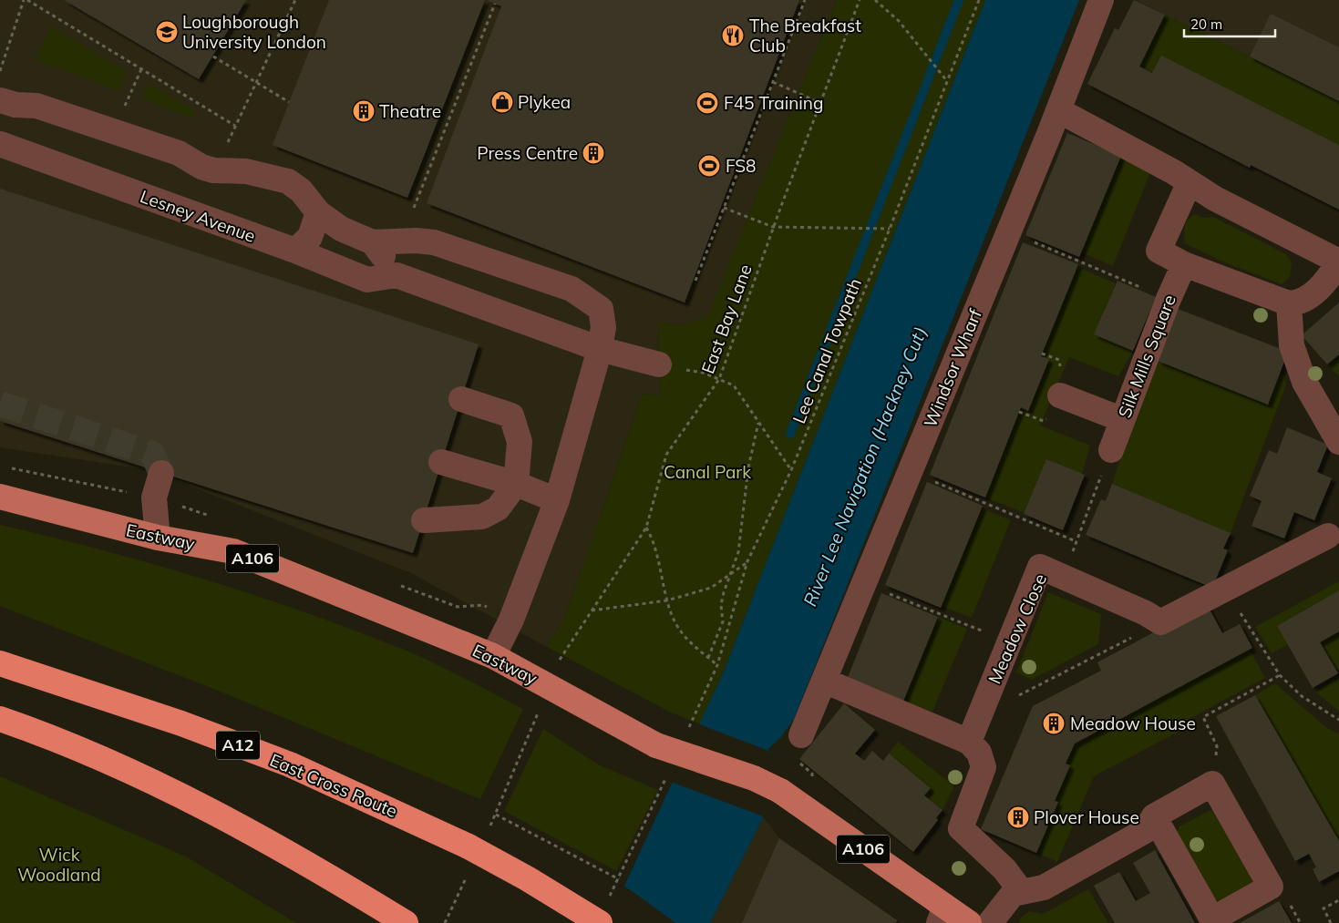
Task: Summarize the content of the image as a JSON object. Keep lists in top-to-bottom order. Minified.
{"streets":{"highway":["A12","East Cross Route"],"main road":["Eastway","A106"],"street":["Lesney Avenue","Silk Mills Square","Windsor Wharf","Meadow Close"],"path":["East Bay Lane","Lee Canal Towpath"]},"water":["River Lee Navigation (Hackney Cut)"],"parks":["Canal Park","Wick Woodland"],"places":{"school or university":["Loughborough University London"],"restaurant":["The Breakfast Club"],"shop":["Plykea"],"sports":["F45 Training","FS8"],"building":["Theatre","Press Centre","Meadow House","Plover House"]},"scale_bar":"20 m"}
